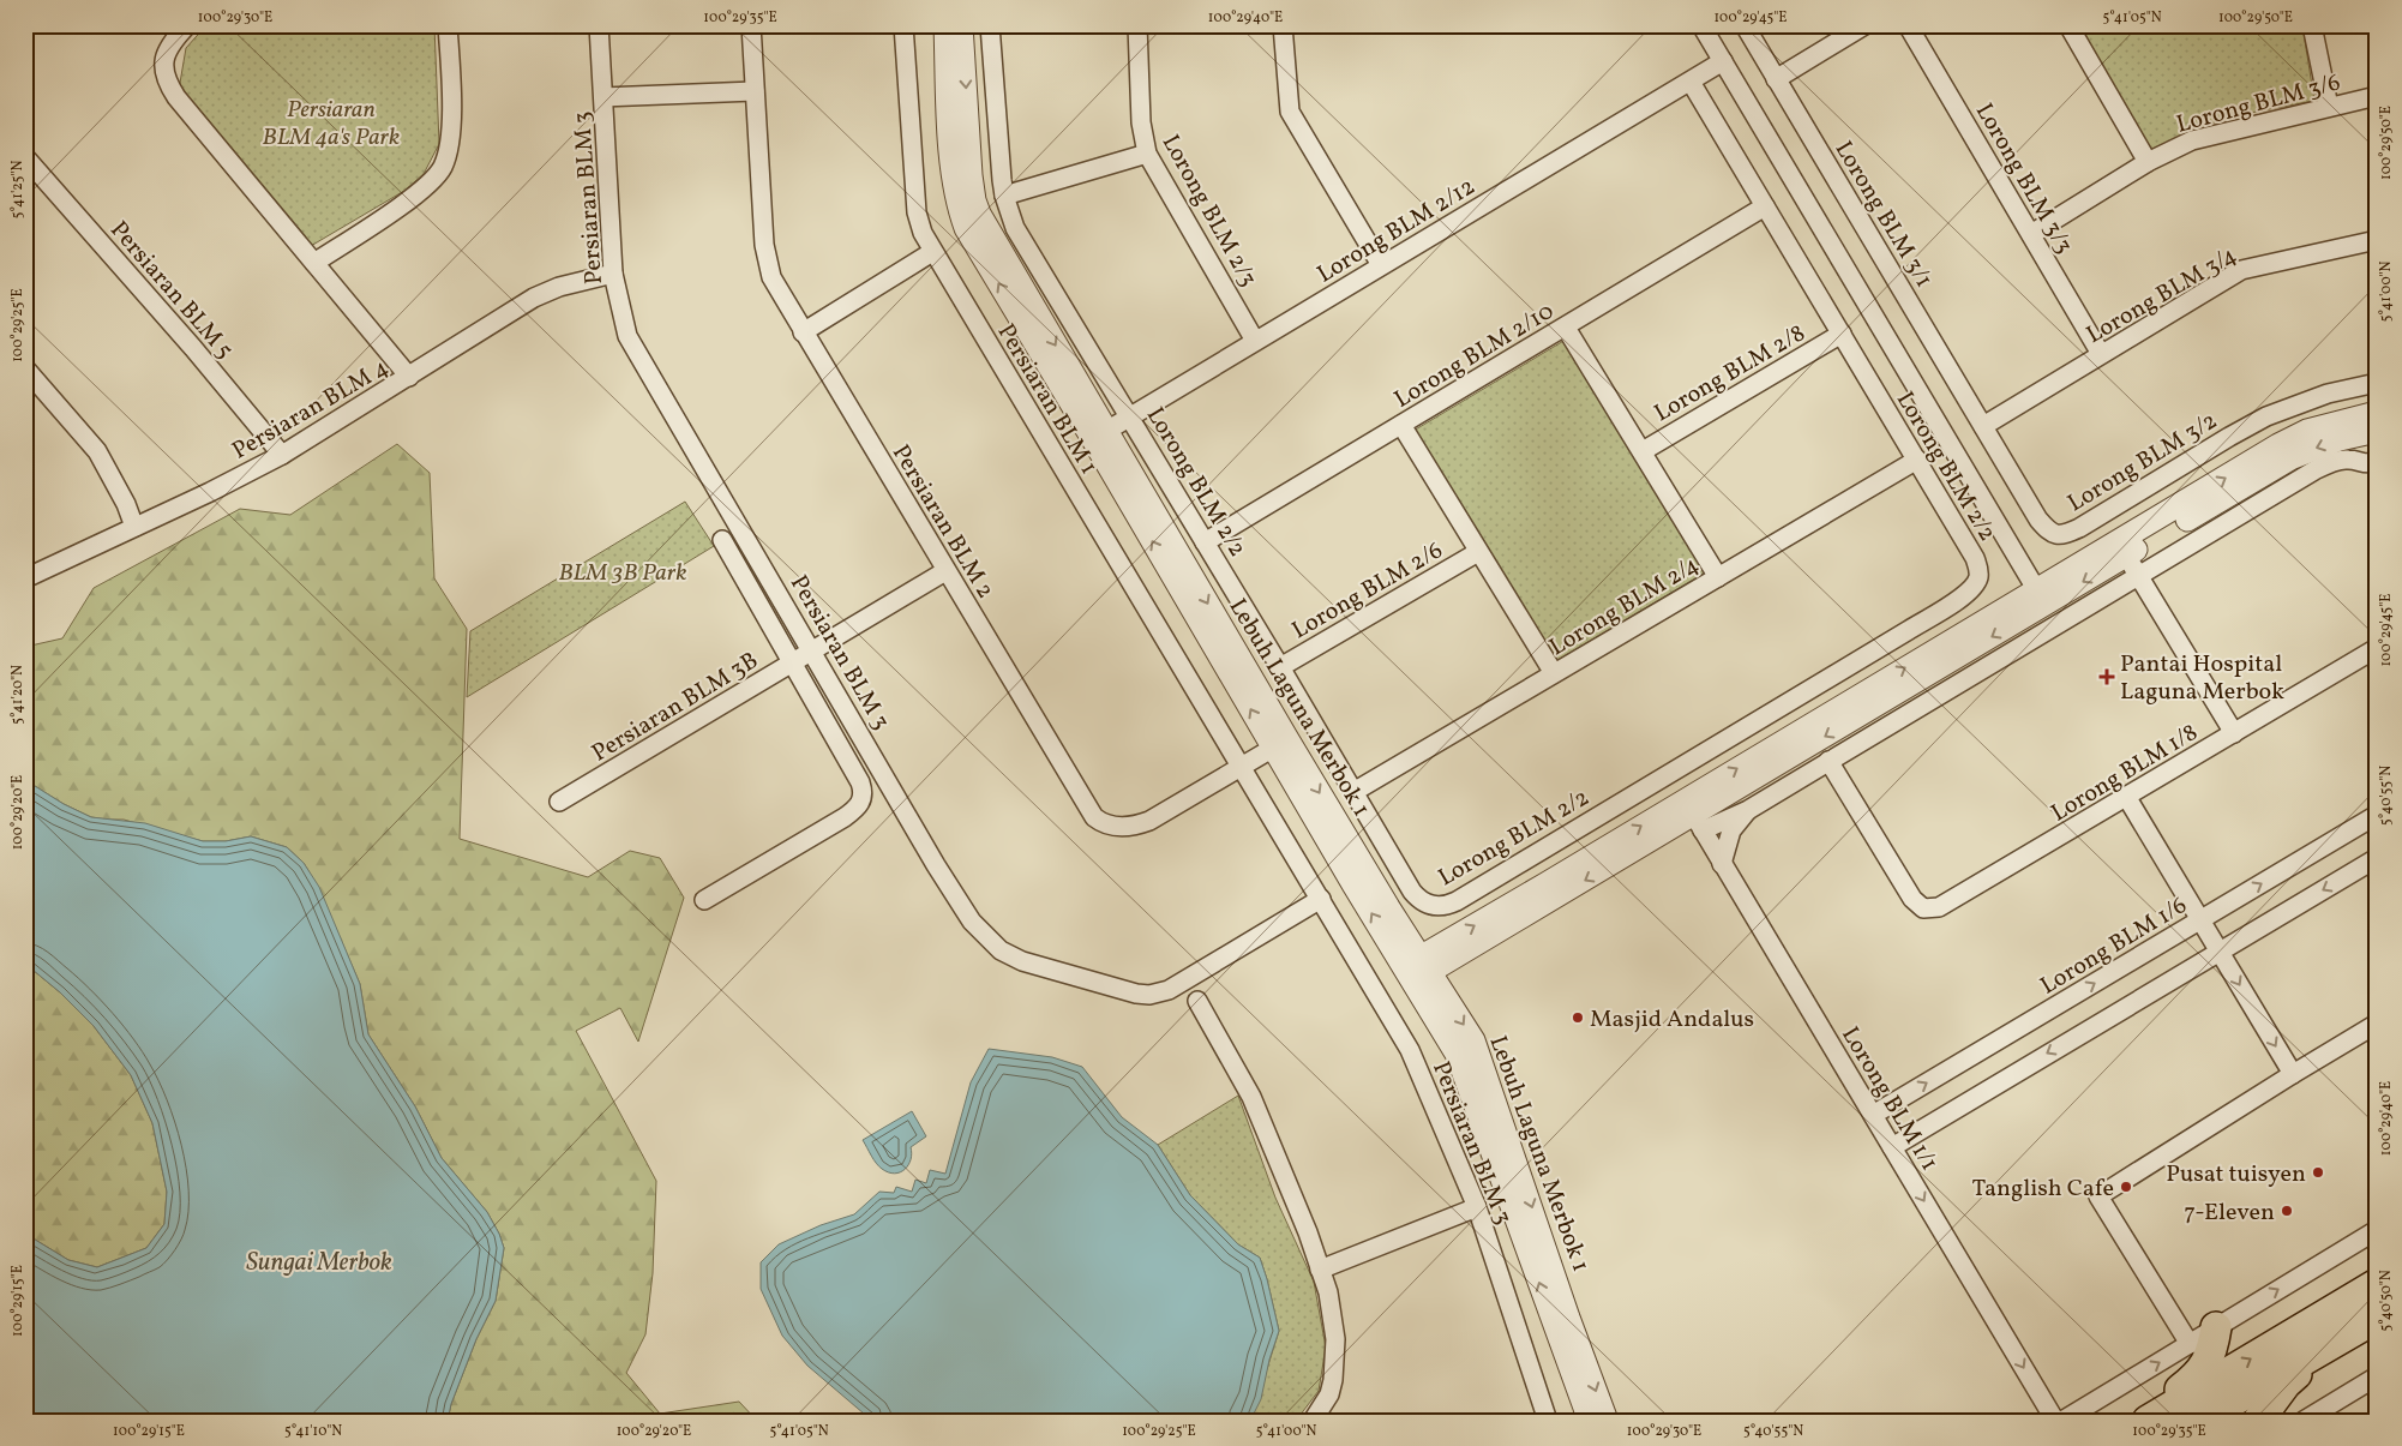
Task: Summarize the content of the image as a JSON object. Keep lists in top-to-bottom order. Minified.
{"streets":{"street":["Lorong BLM 3/6","Lorong BLM 3/3","Persiaran BLM 3","Lorong BLM 2/3","Lorong BLM 3/1","Lorong BLM 2/12","Persiaran BLM 5","Lorong BLM 3/4","Lorong BLM 2/10","Lorong BLM 2/8","Persiaran BLM 1","Persiaran BLM 4","Lorong BLM 3/2","Lorong BLM 2/2","Persiaran BLM 2","Lorong BLM 2/6","Lorong BLM 2/4","Persiaran BLM 3B","Lebuh Laguna Merbok 1","Lorong BLM 1/8","Lorong BLM 1/6","Lorong BLM 1/1"]},"crossings":[["Lorong BLM 3/6","Lorong BLM 3/3"],["Lorong BLM 3/3","Lorong BLM 3/4"],["Persiaran BLM 3","Persiaran BLM 1"],["Persiaran BLM 3","Persiaran BLM 4"],["Persiaran BLM 3","Persiaran BLM 2"],["Persiaran BLM 3","Persiaran BLM 3B"],["Lorong BLM 2/3","Lorong BLM 2/12"],["Lorong BLM 3/1","Lorong BLM 3/4"],["Lorong BLM 3/1","Lorong BLM 3/2"],["Lorong BLM 2/12","Lorong BLM 2/2"],["Lorong BLM 2/12","Lebuh Laguna Merbok 1"],["Persiaran BLM 5","Persiaran BLM 4"],["Lorong BLM 3/4","Lorong BLM 3/2"],["Lorong BLM 2/10","Lorong BLM 2/2"],["Lorong BLM 2/8","Lorong BLM 2/2"],["Persiaran BLM 1","Persiaran BLM 2"],["Lorong BLM 2/2","Lorong BLM 2/6"],["Lorong BLM 2/2","Lorong BLM 2/4"],["Persiaran BLM 2","Persiaran BLM 3B"],["Persiaran BLM 2","Lebuh Laguna Merbok 1"],["Lorong BLM 1/6","Lorong BLM 1/1"]],"one_way":["Lorong BLM 1/1"],"water":["Sungai Merbok"],"parks":["Persiaran BLM 4a's Park","BLM 3B Park"],"places":{"health":["Pantai Hospital Laguna Merbok"],"other":["Masjid Andalus","Pusat tuisyen","Tanglish Cafe","7-Eleven"]},"coordinates":["100°29'30\"E","100°29'35\"E","100°29'40\"E","100°29'45\"E","5°41'05\"N","100°29'50\"E","5°41'25\"N","5°41'00\"N","100°29'25\"E","5°41'20\"N","5°40'55\"N","100°29'20\"E","5°40'50\"N","100°29'15\"E","5°41'10\"N"]}
